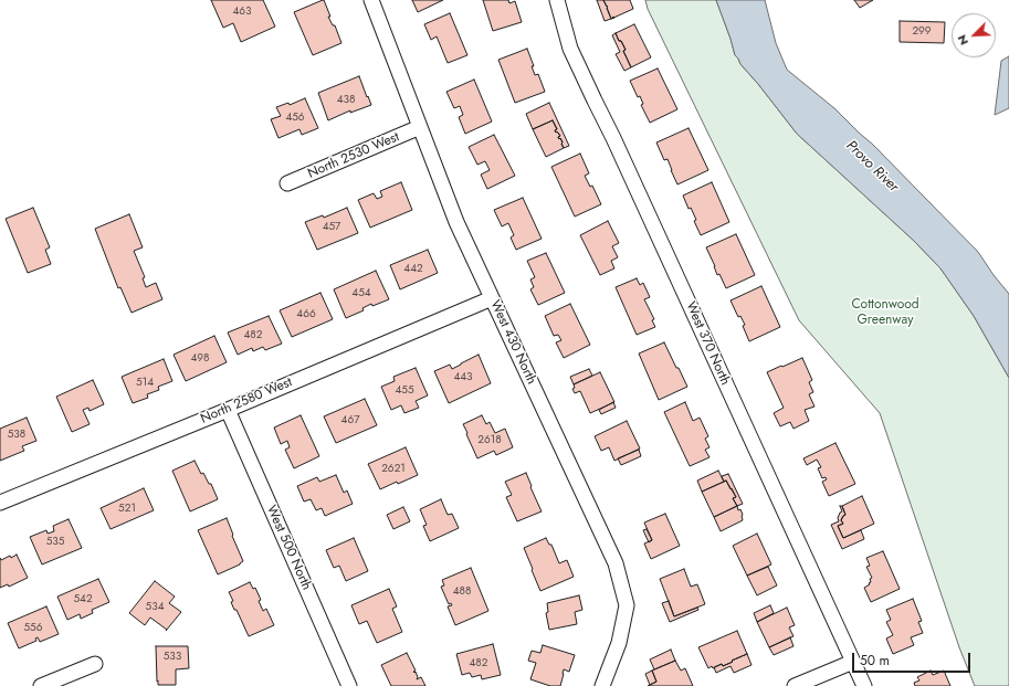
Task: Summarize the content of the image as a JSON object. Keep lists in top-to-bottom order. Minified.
{"streets":{"street":["North 2530 West","West 430 North","West 370 North","North 2580 West","West 500 North"]},"crossings":[["North 2530 West","West 430 North"],["West 430 North","North 2580 West"],["North 2580 West","West 500 North"]],"water":["Provo River"],"parks":["Cottonwood Greenway"],"house_numbers":["463","299","438","456","457","442","454","466","482","498","443","514","455","467","538","2618","2621","521","535","488","542","534","556","533","482"],"scale_bar":"50 m","north":"bottom left"}
